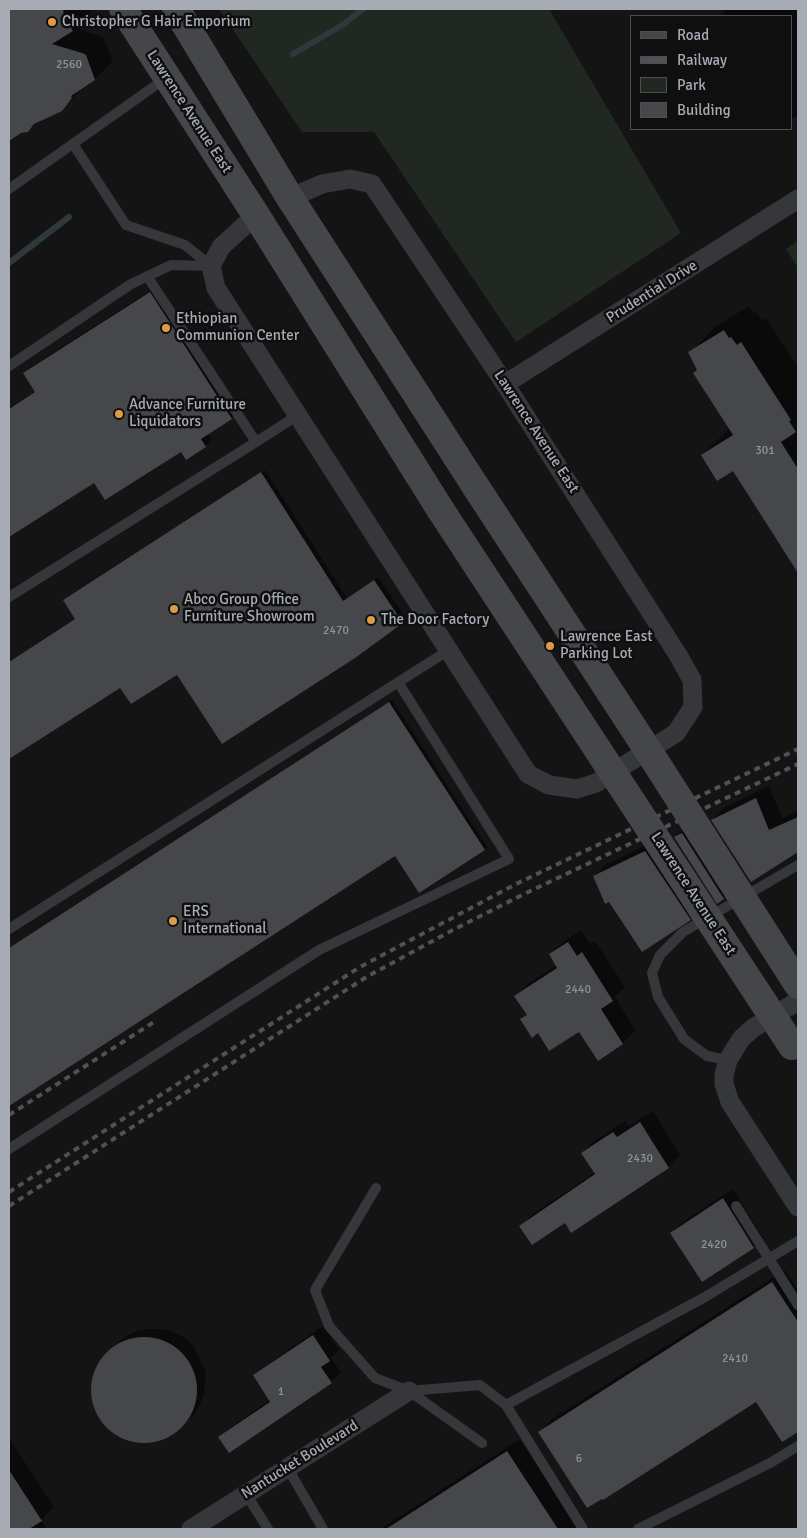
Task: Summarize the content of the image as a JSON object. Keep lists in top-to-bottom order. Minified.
{"streets":{"main road":["Lawrence Avenue East"],"street":["Prudential Drive","Nantucket Boulevard"]},"crossings":[["Lawrence Avenue East","Prudential Drive"]],"places":["Christopher G Hair Emporium","Ethiopian Communion Center","Advance Furniture Liquidators","Abco Group Office Furniture Showroom","The Door Factory","Lawrence East Parking Lot","ERS International"],"house_numbers":["2560","301","2470","2440","2430","2420","2410","1","6"],"legend":["Road","Railway","Park","Building"]}
